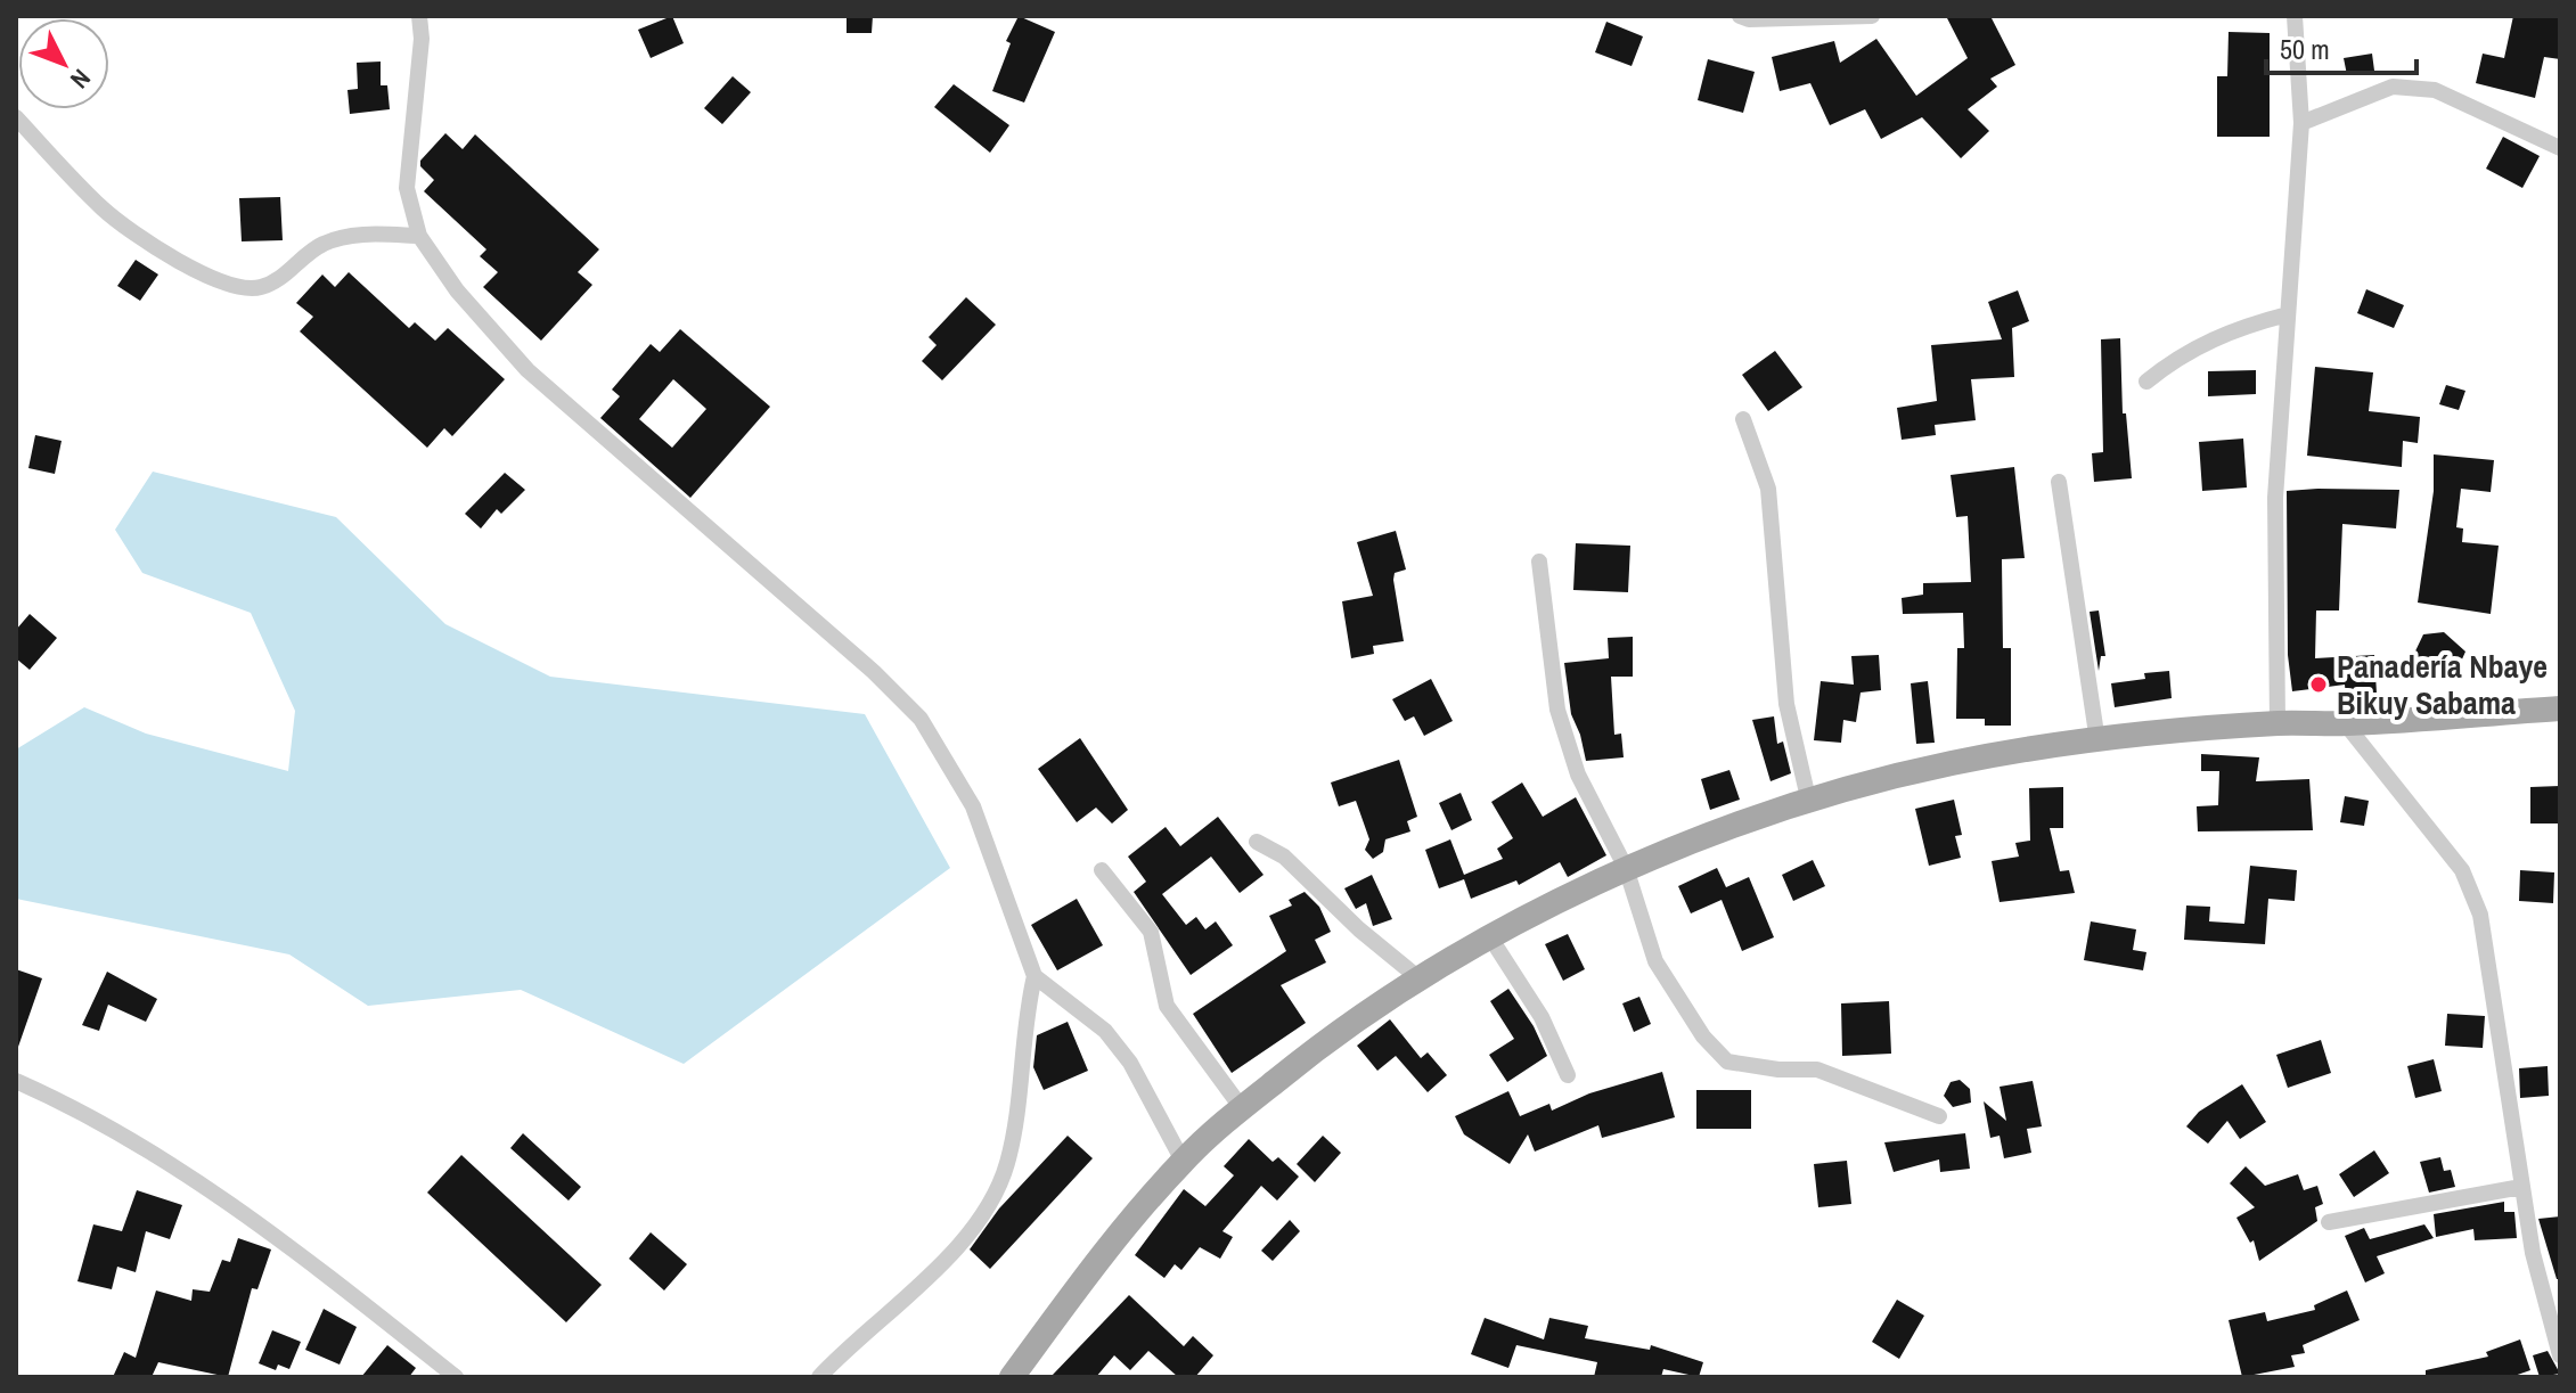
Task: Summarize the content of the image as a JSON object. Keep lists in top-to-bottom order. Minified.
{"places":["Panadería Nbaye Bikuy Sabama"],"scale_bar":"50 m","north":"bottom right"}
